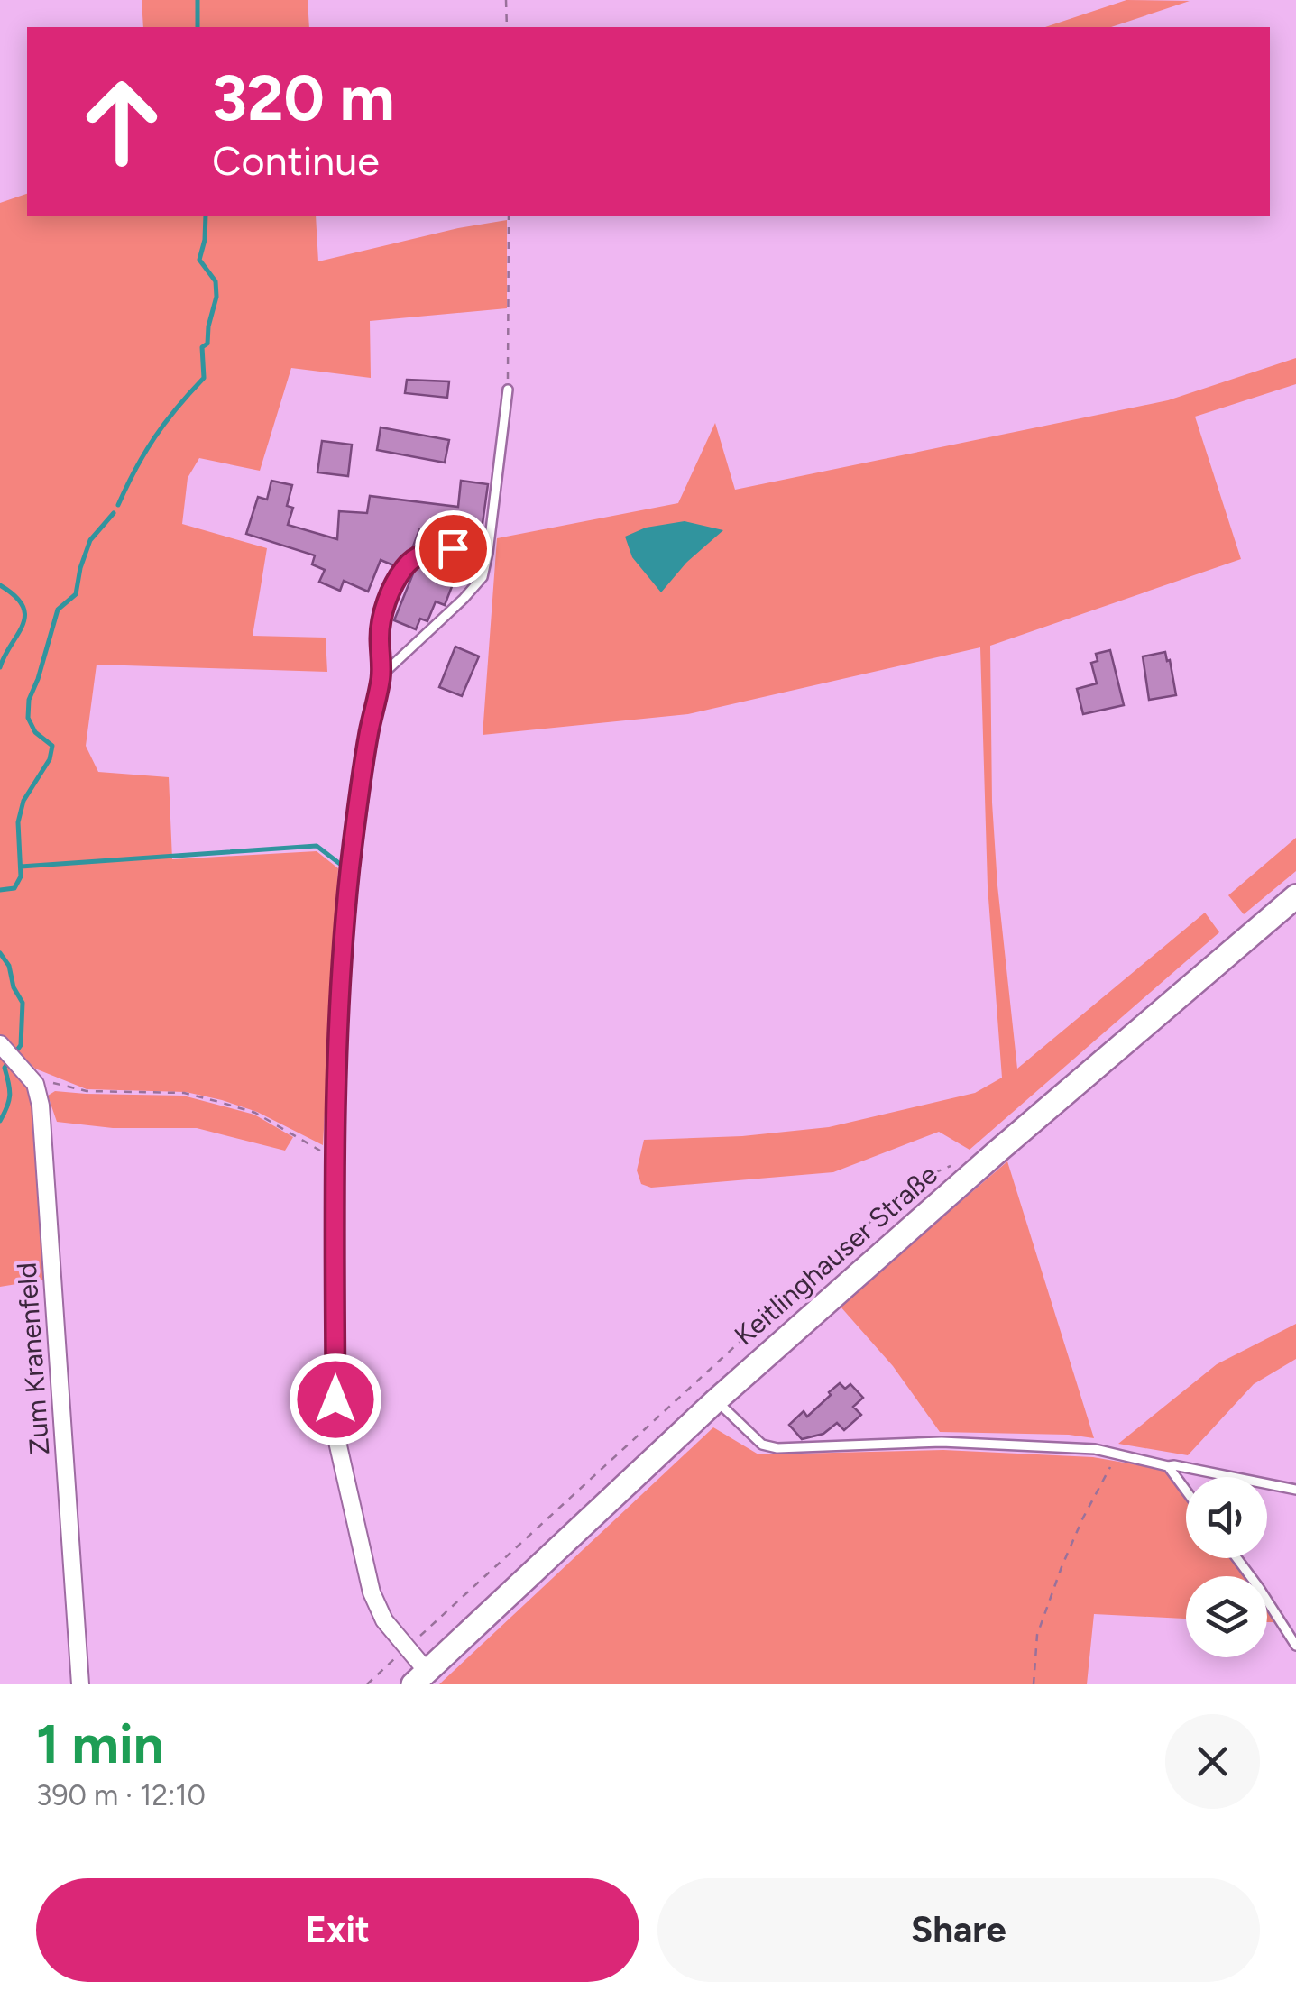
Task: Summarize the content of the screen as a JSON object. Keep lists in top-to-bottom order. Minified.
{"streets":{"main road":["Keitlinghauser Straße"],"street":["Zum Kranenfeld"]},"page":{"turn":["320 m","Continue"],"heading":["1 min","390 m · 12:10"],"buttons":["Exit","Share"]}}
